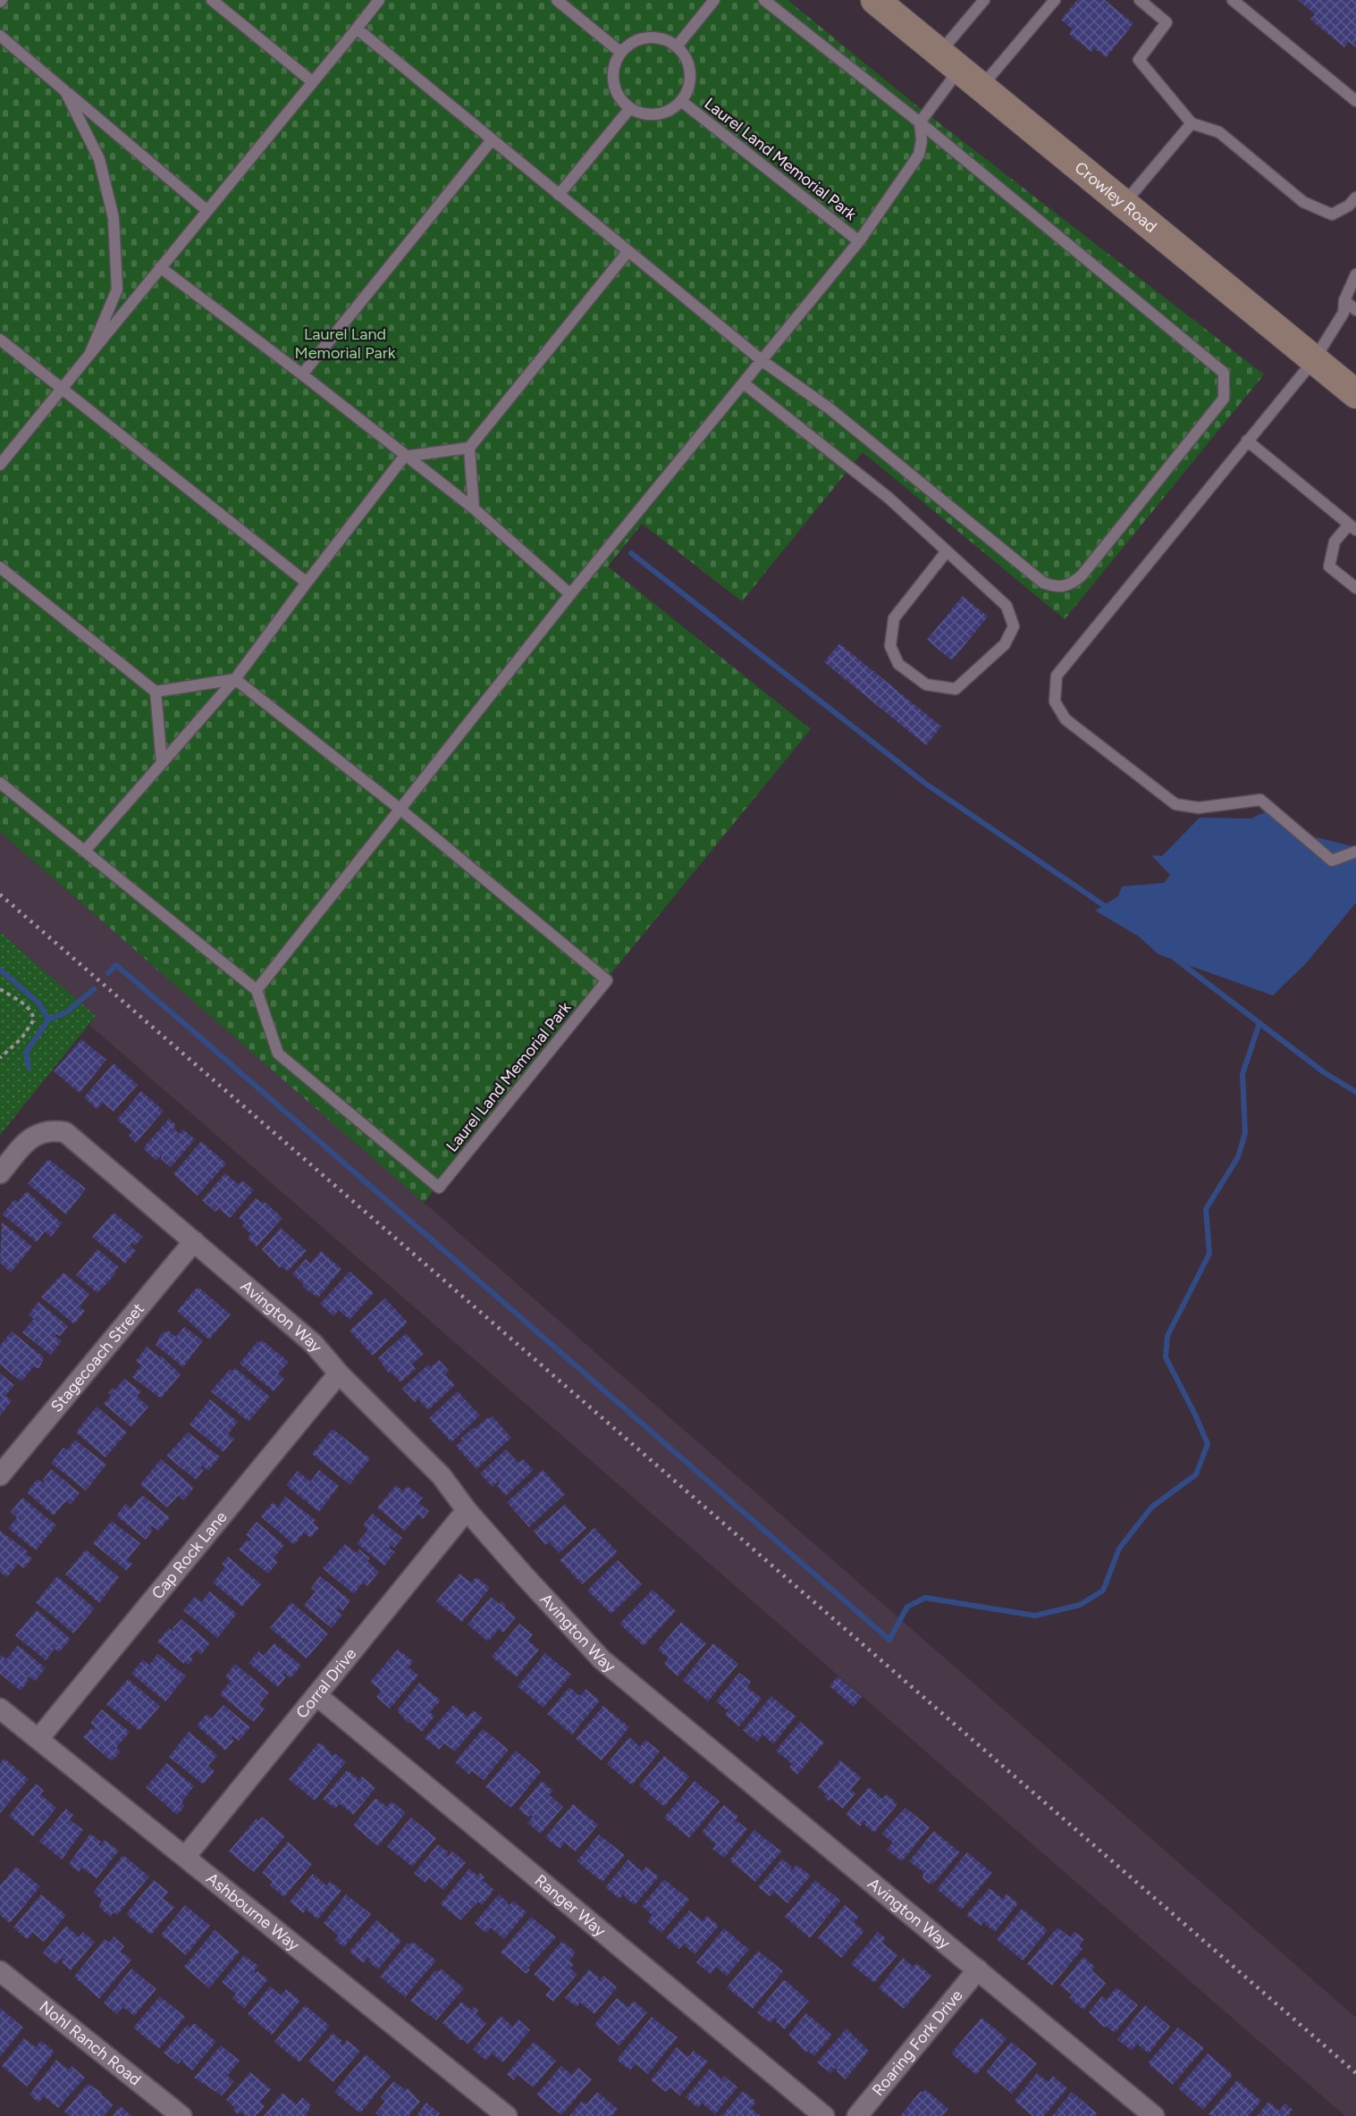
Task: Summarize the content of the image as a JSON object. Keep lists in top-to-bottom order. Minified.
{"streets":{"main road":["Crowley Road"],"street":["Avington Way","Stagecoach Street","Cap Rock Lane","Corral Drive","Ranger Way","Ashbourne Way","Roaring Fork Drive","Nohl Ranch Road"],"lane":["Laurel Land Memorial Park"]},"crossings":[["Avington Way","Stagecoach Street"],["Avington Way","Cap Rock Lane"],["Avington Way","Corral Drive"],["Avington Way","Roaring Fork Drive"],["Cap Rock Lane","Ashbourne Way"],["Corral Drive","Ranger Way"],["Corral Drive","Ashbourne Way"]],"parks":["Laurel Land Memorial Park"]}
